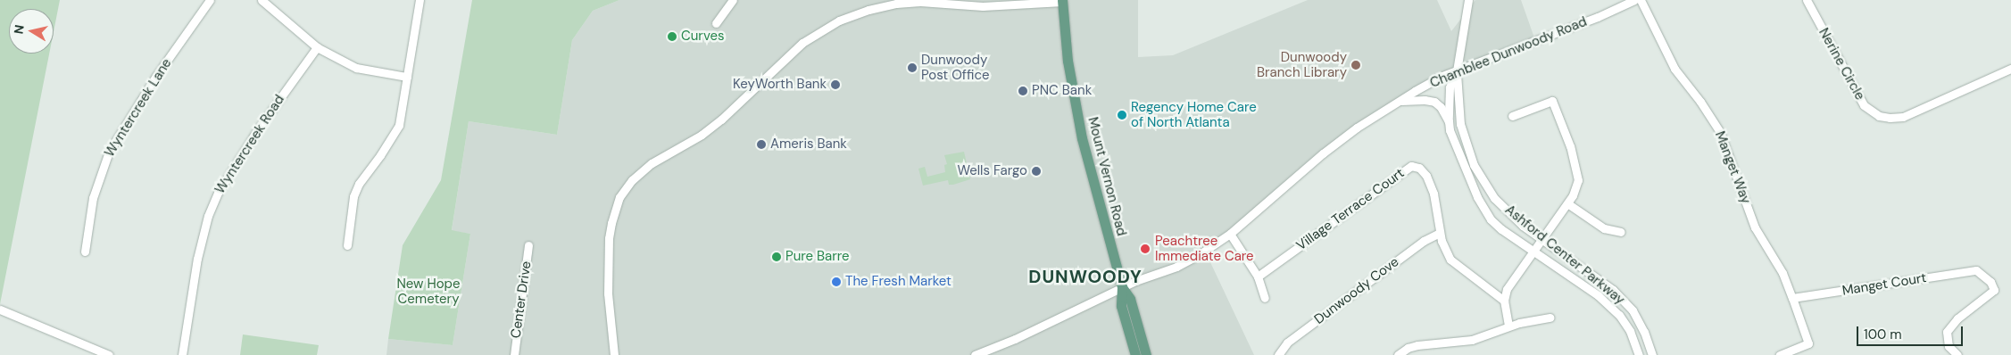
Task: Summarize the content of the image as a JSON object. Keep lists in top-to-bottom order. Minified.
{"streets":{"main road":["Mount Vernon Road"],"street":["Chamblee Dunwoody Road","Nerine Circle","Wyntercreek Lane","Wyntercreek Road","Manget Way","Village Terrace Court","Ashford Center Parkway","Manget Court","Dunwoody Cove","Center Drive"]},"crossings":[["Chamblee Dunwoody Road","Mount Vernon Road"],["Chamblee Dunwoody Road","Ashford Center Parkway"],["Manget Way","Manget Court"],["Village Terrace Court","Dunwoody Cove"]],"districts":["DUNWOODY"],"parks":["New Hope Cemetery"],"places":["Curves","Dunwoody Branch Library","Dunwoody Post Office","KeyWorth Bank","PNC Bank","Regency Home Care of North Atlanta","Ameris Bank","Wells Fargo","Peachtree Immediate Care","Pure Barre","The Fresh Market"],"scale_bar":"100 m","north":"left"}
